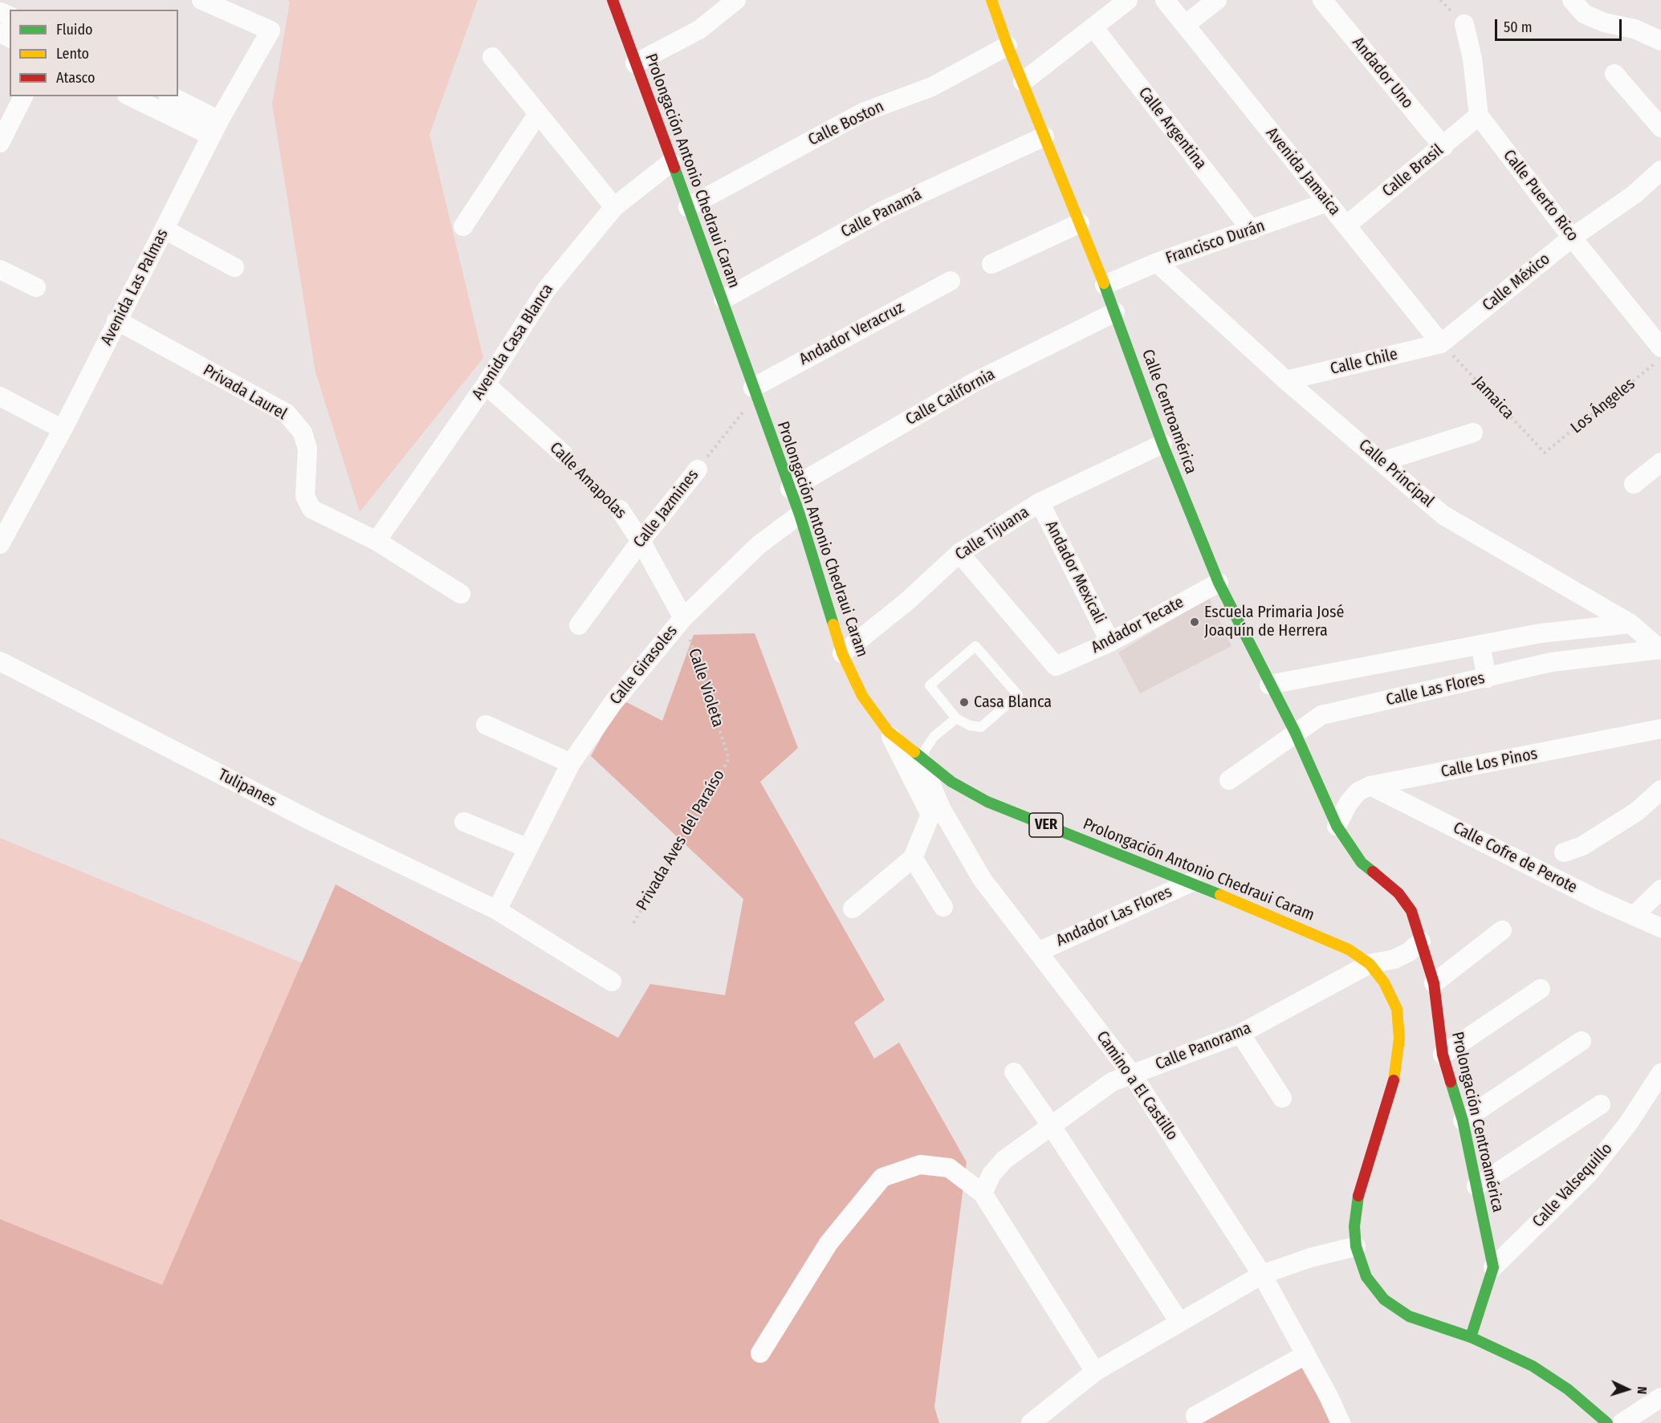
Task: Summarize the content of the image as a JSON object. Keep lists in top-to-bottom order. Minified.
{"streets":{"main road":["Prolongación Antonio Chedraui Caram","Calle Centroamérica","VER","Prolongación Centroamérica"],"street":["Andador Uno","Calle Boston","Calle Argentina","Calle Brasil","Avenida Jamaica","Calle Puerto Rico","Calle Panamá","Francisco Durán","Calle México","Avenida Las Palmas","Andador Veracruz","Avenida Casa Blanca","Calle Chile","Privada Laurel","Calle California","Calle Principal","Calle Amapolas","Calle Jazmines","Calle Tijuana","Andador Mexicali","Andador Tecate","Calle Girasoles","Calle Las Flores","Calle Los Pinos","Tulipanes","Calle Cofre de Perote","Andador Las Flores","Calle Panorama","Camino a El Castillo","Calle Valsequillo"],"path":["Jamaica","Los Ángeles","Calle Violeta","Privada Aves del Paraíso"]},"crossings":[["Andador Uno","Calle Brasil"],["Calle Boston","Prolongación Antonio Chedraui Caram"],["Calle Boston","Calle Centroamérica"],["Calle Argentina","Francisco Durán"],["Prolongación Antonio Chedraui Caram","Calle Panamá"],["Prolongación Antonio Chedraui Caram","Andador Veracruz"],["Prolongación Antonio Chedraui Caram","Avenida Casa Blanca"],["Prolongación Antonio Chedraui Caram","Calle California"],["Prolongación Antonio Chedraui Caram","Calle Jazmines"],["Prolongación Antonio Chedraui Caram","Calle Tijuana"],["Prolongación Antonio Chedraui Caram","Calle Girasoles"],["Prolongación Antonio Chedraui Caram","Andador Las Flores"],["Prolongación Antonio Chedraui Caram","Calle Panorama"],["Prolongación Antonio Chedraui Caram","Camino a El Castillo"],["Prolongación Antonio Chedraui Caram","Prolongación Centroamérica"],["Calle Brasil","Avenida Jamaica"],["Calle Brasil","Calle Puerto Rico"],["Avenida Jamaica","Francisco Durán"],["Avenida Jamaica","Calle México"],["Avenida Jamaica","Calle Chile"],["Avenida Jamaica","Jamaica"],["Calle Puerto Rico","Calle México"],["Calle Panamá","Calle Centroamérica"],["Francisco Durán","Calle Centroamérica"],["Francisco Durán","Calle Principal"],["Calle México","Calle Chile"],["Calle México","Jamaica"],["Avenida Las Palmas","Privada Laurel"],["Andador Veracruz","Calle Jazmines"],["Avenida Casa Blanca","Privada Laurel"],["Avenida Casa Blanca","Calle Amapolas"],["Calle Chile","Jamaica"],["Calle Chile","Calle Principal"],["Calle California","Calle Centroamérica"],["Jamaica","Los Ángeles"],["Calle Centroamérica","Calle Tijuana"],["Calle Centroamérica","Andador Tecate"],["Calle Centroamérica","Calle Las Flores"],["Calle Centroamérica","Calle Los Pinos"],["Calle Centroamérica","Prolongación Centroamérica"],["Calle Principal","Calle Las Flores"],["Calle Amapolas","Calle Jazmines"],["Calle Amapolas","Calle Girasoles"],["Calle Amapolas","Calle Violeta"],["Calle Tijuana","Andador Mexicali"],["Calle Tijuana","Andador Tecate"],["Andador Mexicali","Andador Tecate"],["Calle Girasoles","Calle Violeta"],["Calle Girasoles","Tulipanes"],["Calle Violeta","Privada Aves del Paraíso"],["Calle Los Pinos","Calle Cofre de Perote"],["Calle Los Pinos","Prolongación Centroamérica"],["Andador Las Flores","Camino a El Castillo"],["Calle Panorama","Camino a El Castillo"],["Calle Panorama","Prolongación Centroamérica"],["Prolongación Centroamérica","Calle Valsequillo"]],"places":["Escuela Primaria José Joaquín de Herrera","Casa Blanca"],"legend":["Fluido","Lento","Atasco"],"scale_bar":"50 m","north":"right"}
